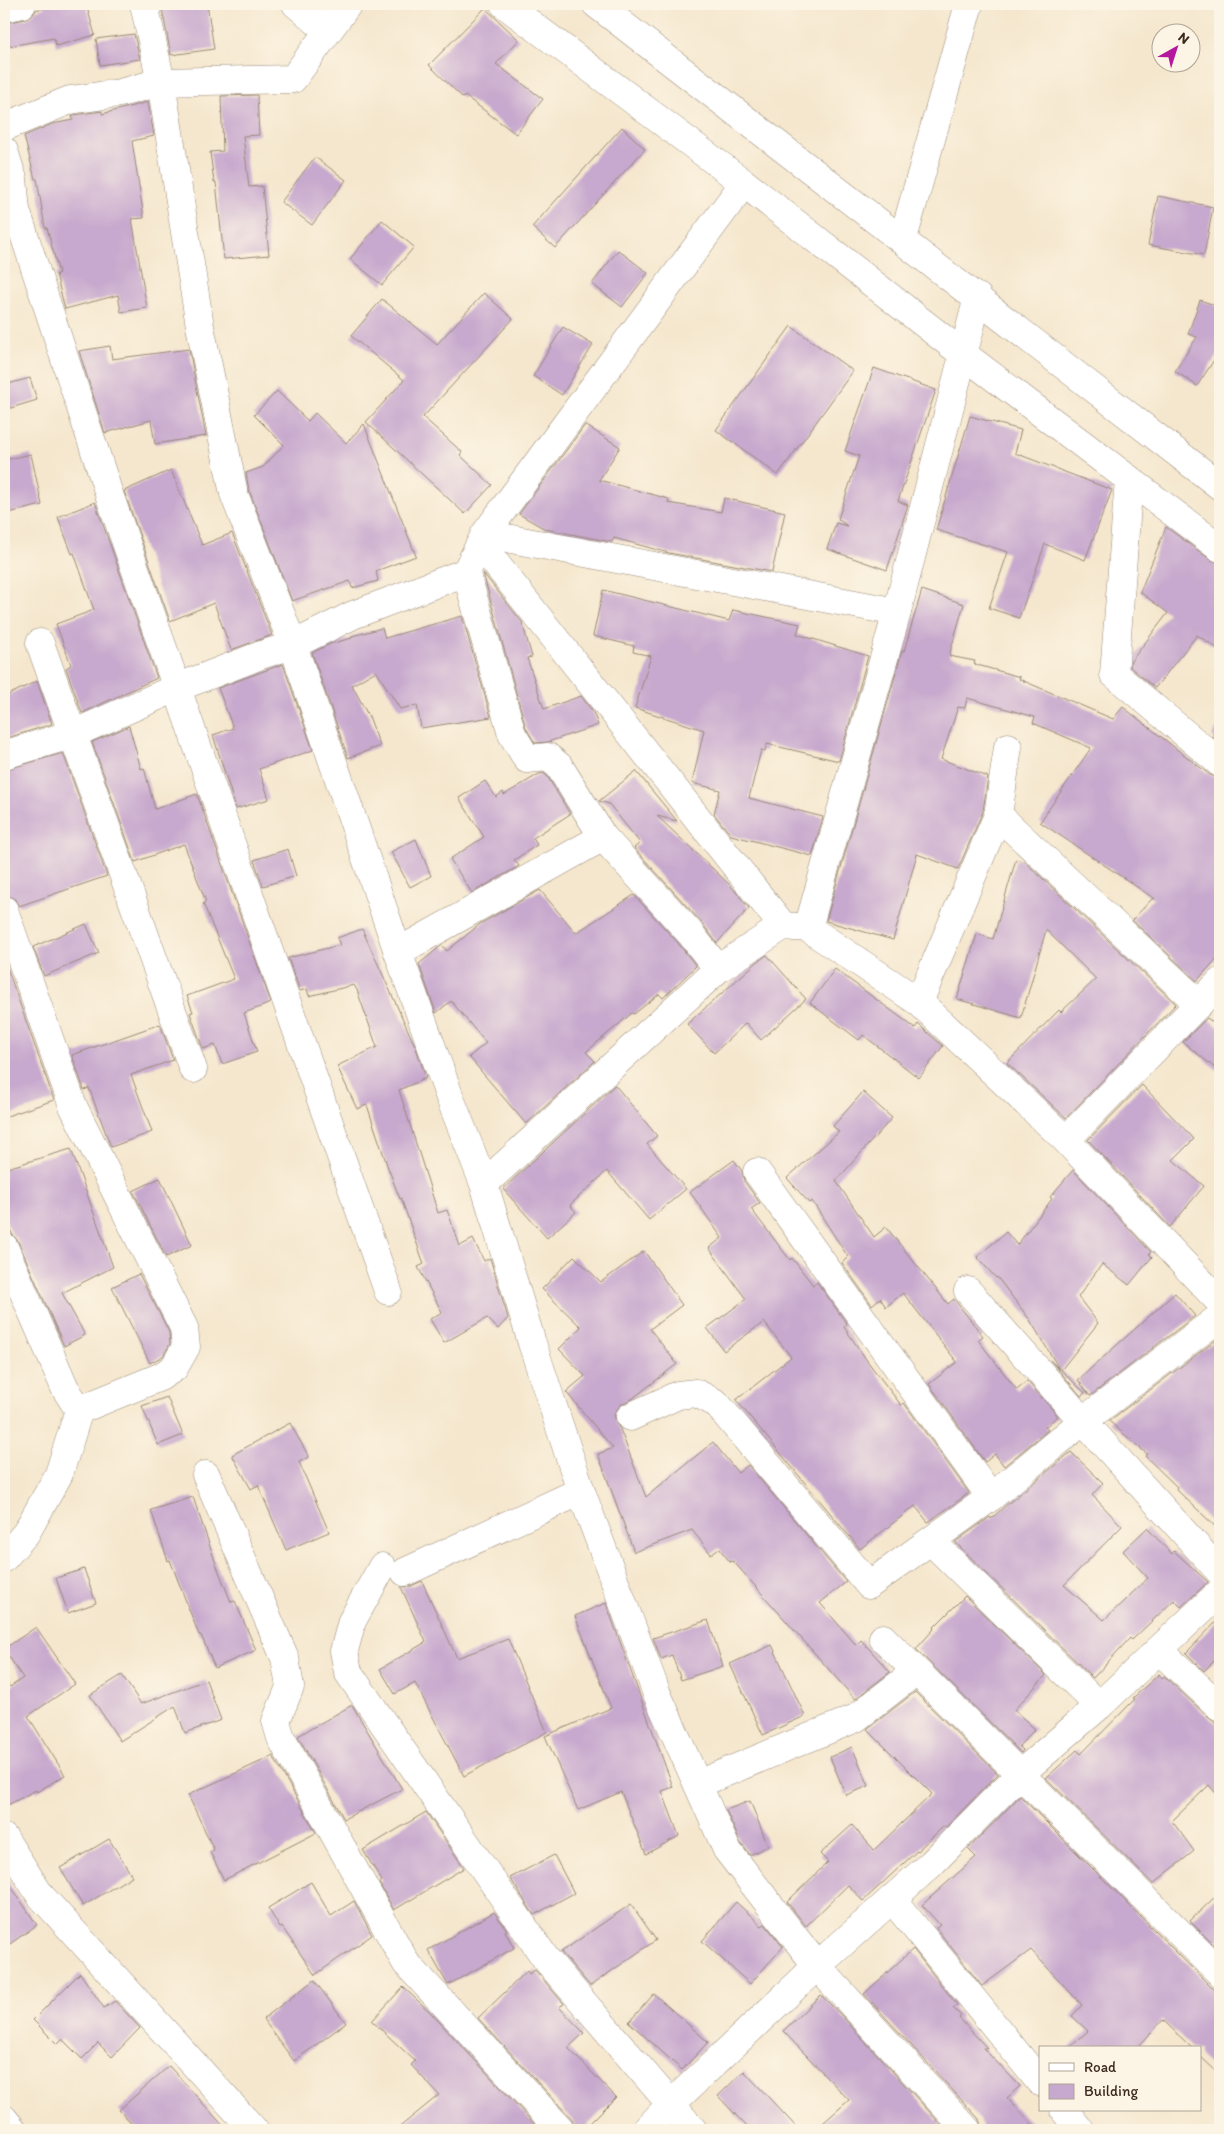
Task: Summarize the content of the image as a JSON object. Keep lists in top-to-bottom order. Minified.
{"legend":["Road","Building"],"north":"top right"}
